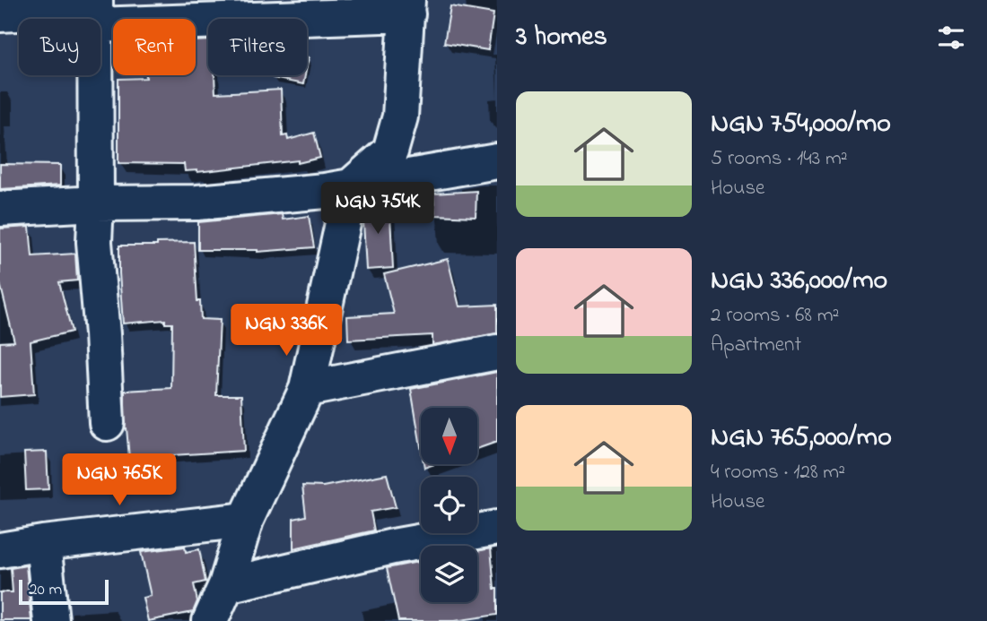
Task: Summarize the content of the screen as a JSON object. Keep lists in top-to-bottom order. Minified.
{"scale_bar":"20 m","north":"bottom","page":{"heading":"3 homes","chip":["Buy","Rent","Filters"],"list":[{"name":"NGN 754,000/mo","note":"5 rooms · 143 m² · House"},{"name":"NGN 336,000/mo","note":"2 rooms · 68 m² · Apartment"},{"name":"NGN 765,000/mo","note":"4 rooms · 128 m² · House"}],"price":["NGN 754K","NGN 336K","NGN 765K"],"scale":"20 m"}}
